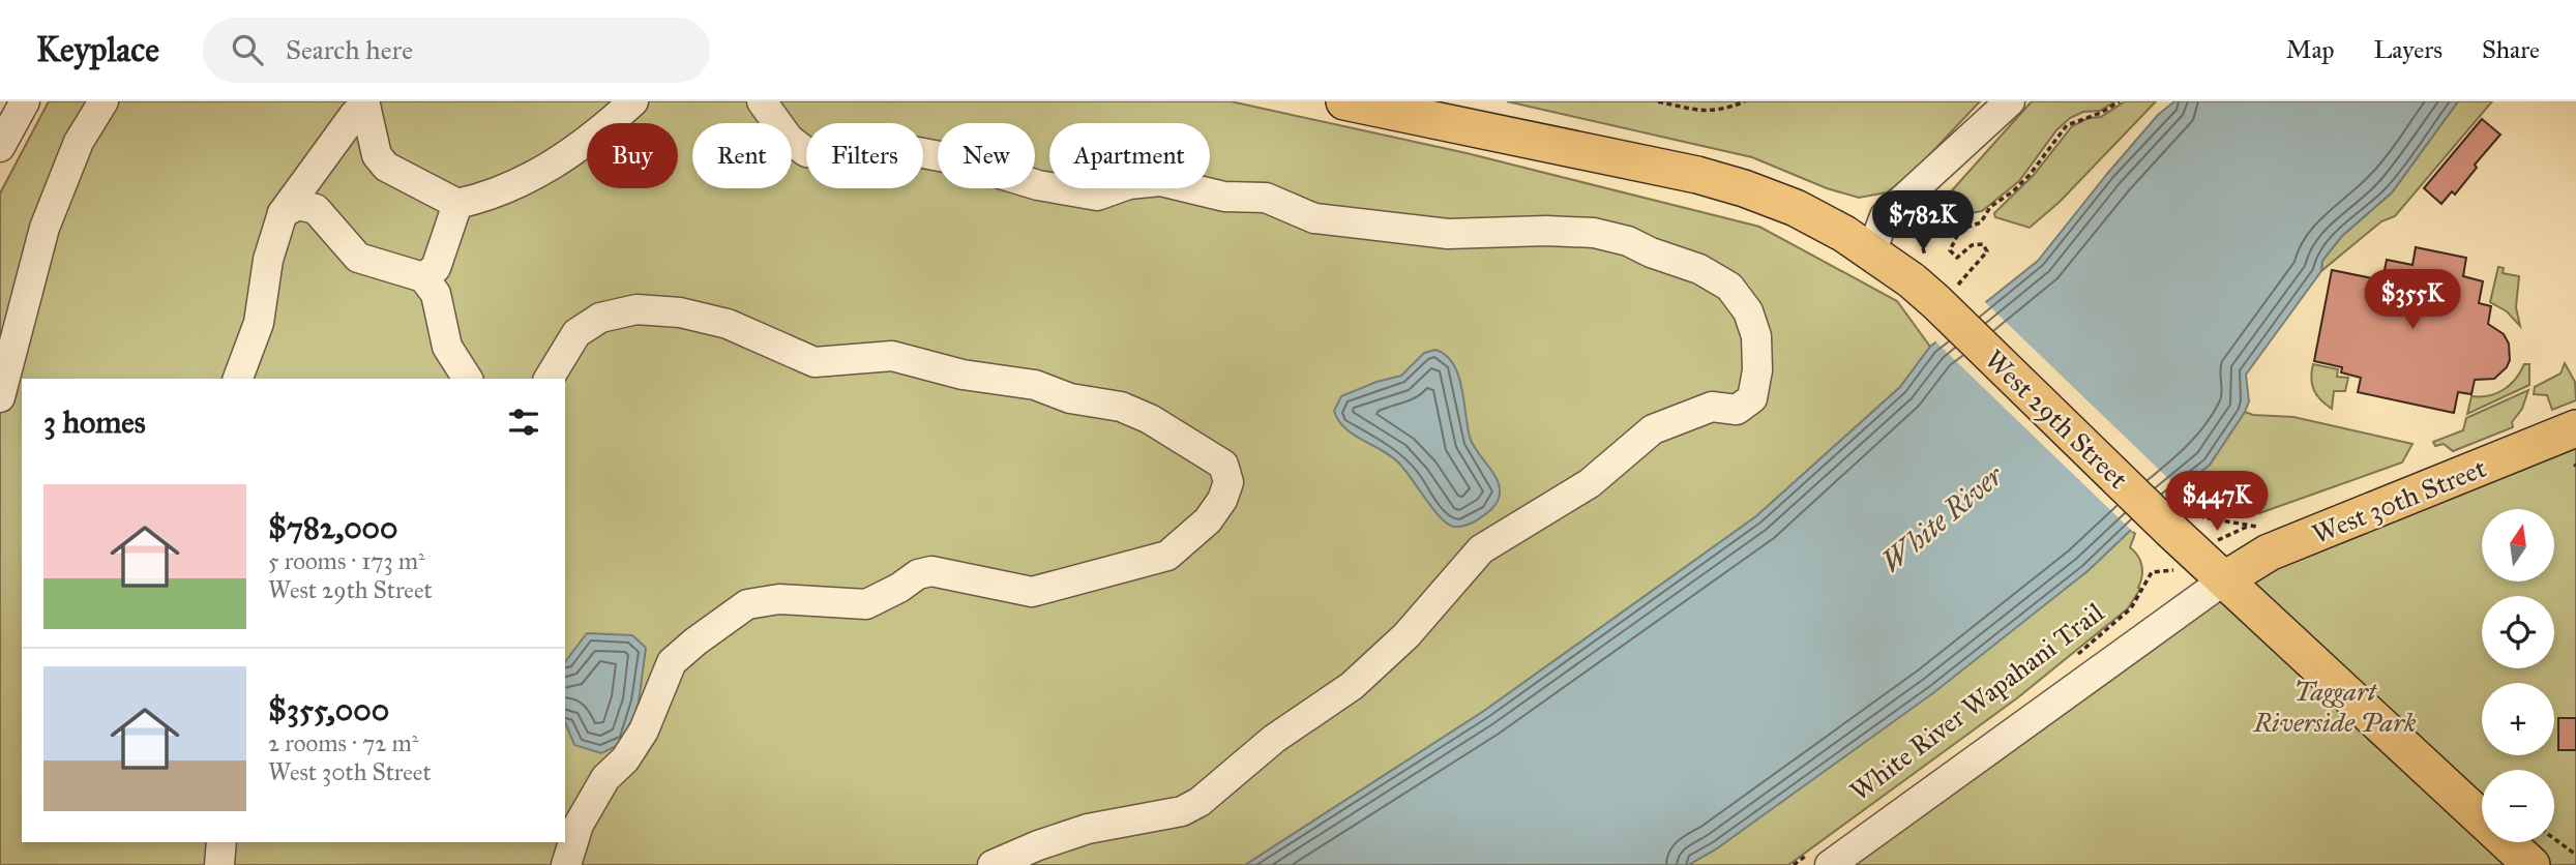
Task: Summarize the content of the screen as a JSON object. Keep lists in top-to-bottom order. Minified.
{"streets":{"main road":["West 29th Street","West 30th Street"],"path":["White River Wapahani Trail"]},"crossings":[["West 29th Street","West 30th Street"],["West 29th Street","White River Wapahani Trail"]],"water":["White River"],"parks":["Taggart Riverside Park"],"north":"top","page":{"header":"Keyplace","search":"Search here","nav":["Map","Layers","Share"],"chip":["Buy","Rent","Filters","New","Apartment"],"price":["$782K","$355K","$447K"],"heading":"3 homes","list":[{"name":"$782,000","note":"5 rooms · 173 m² · West 29th Street"},{"name":"$355,000","note":"2 rooms · 72 m² · West 30th Street"}],"map_buttons":["+","−"]}}
